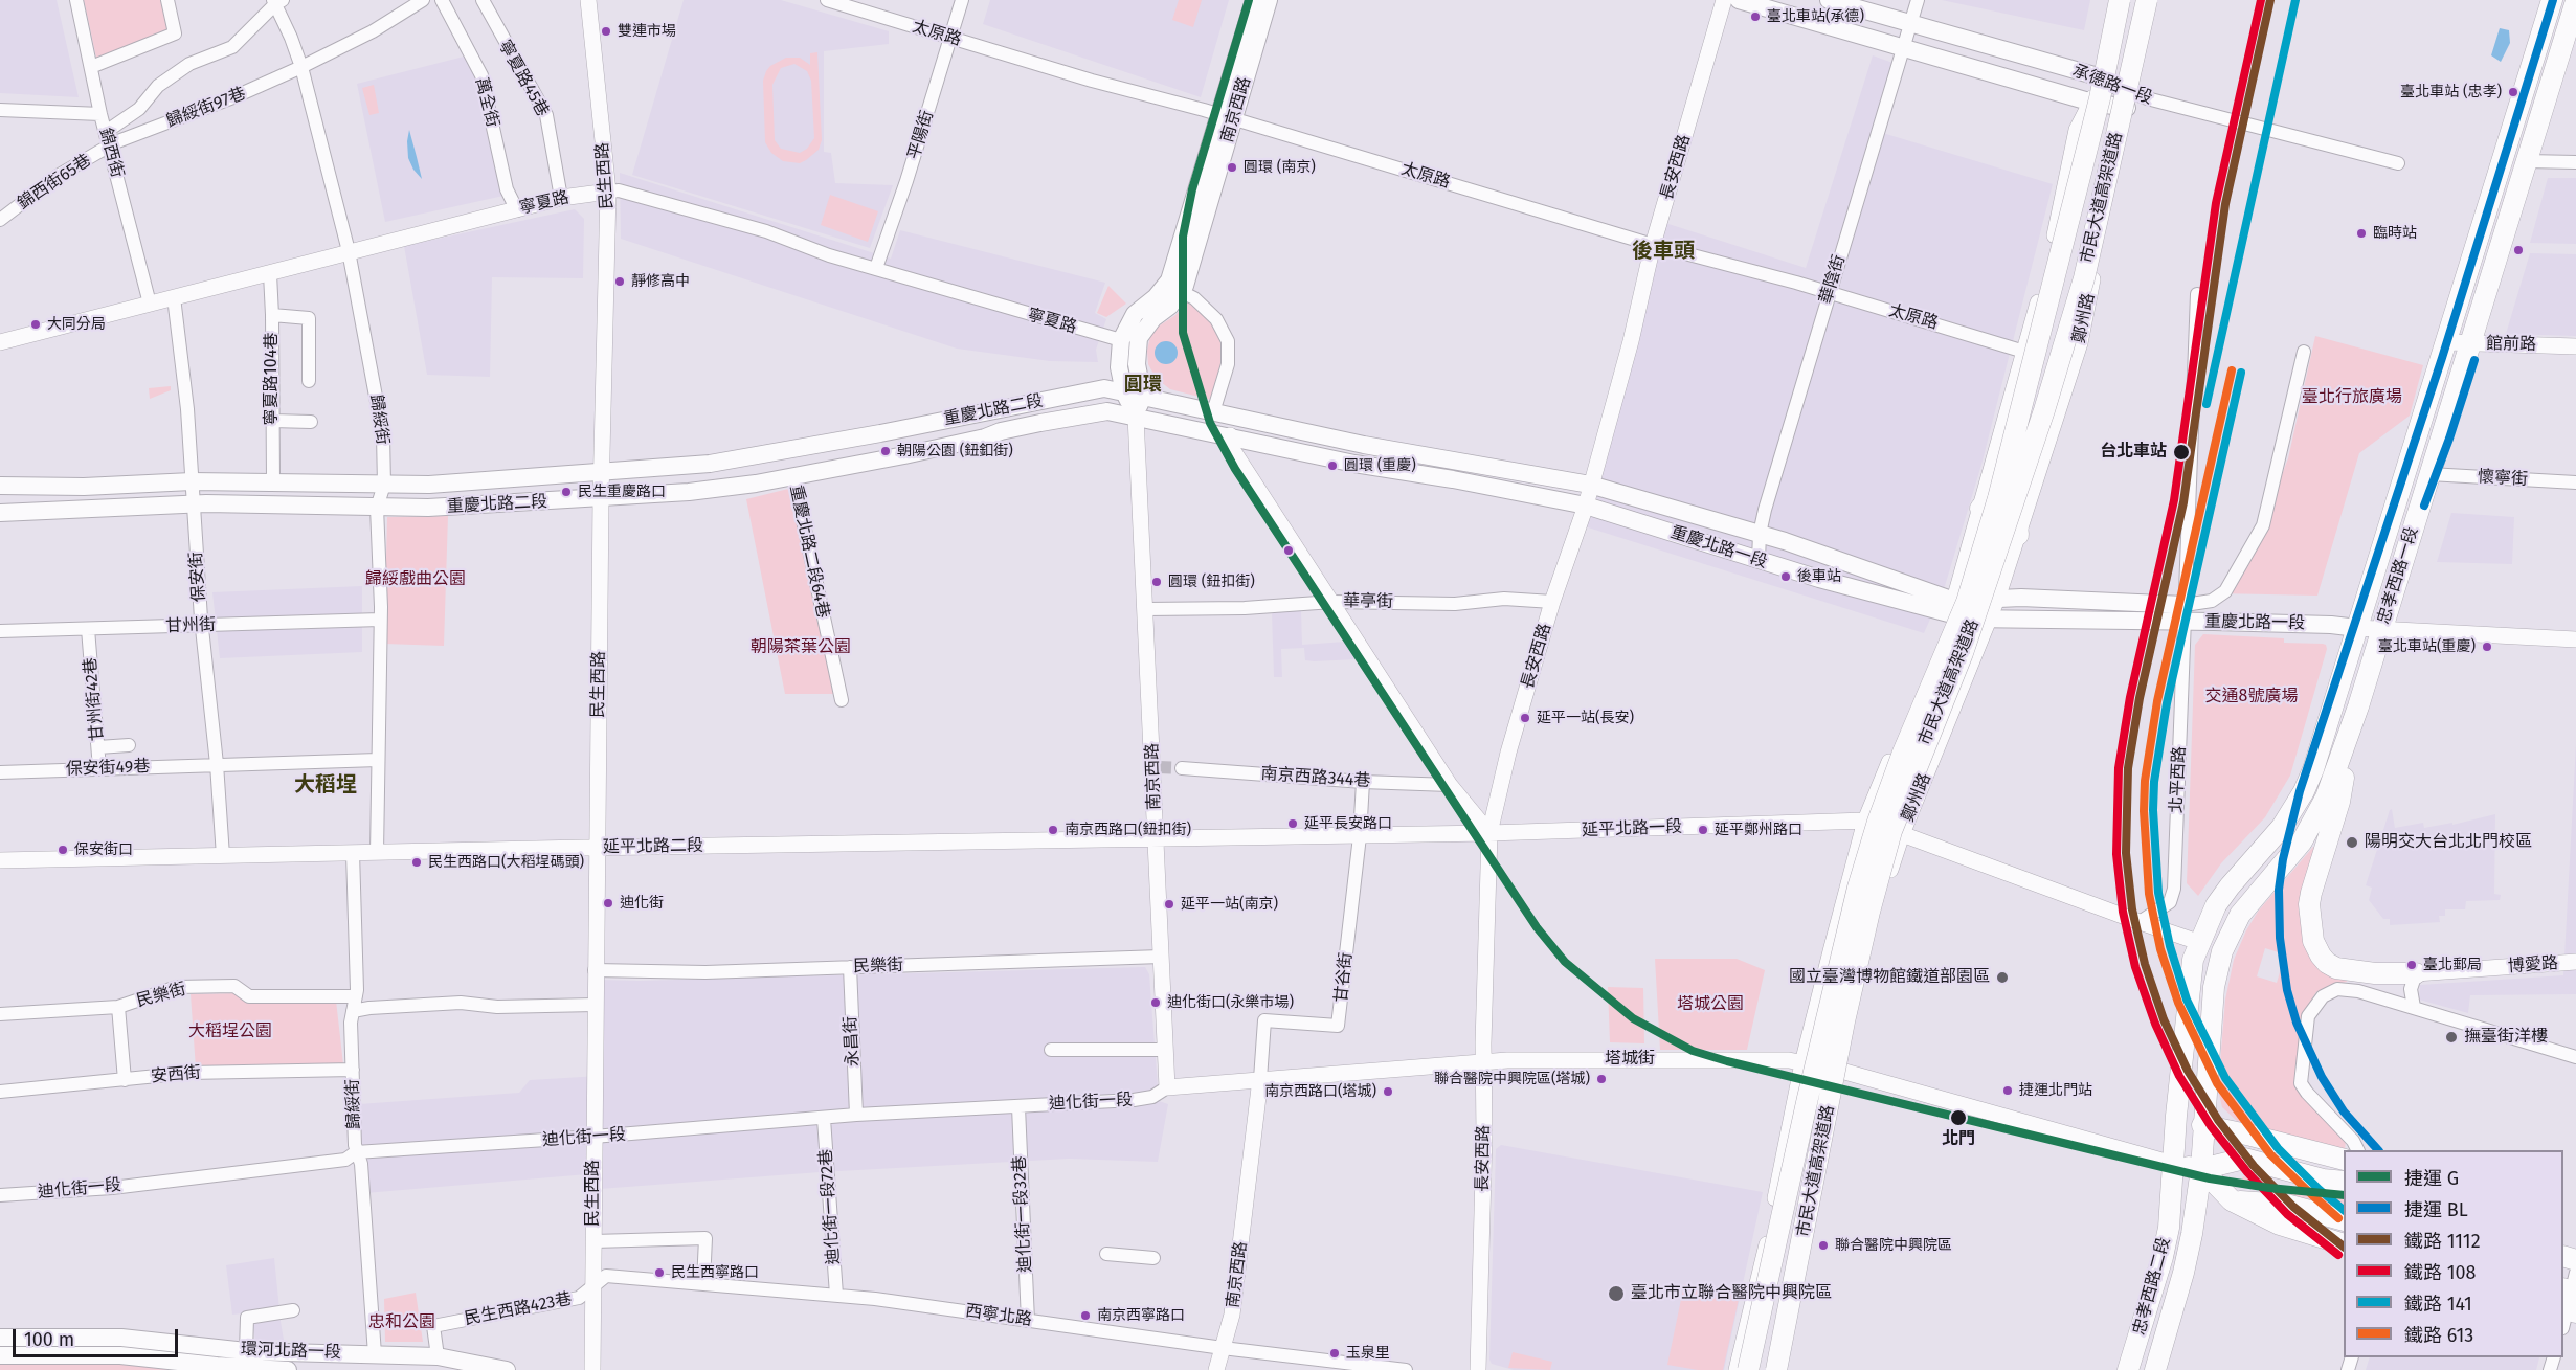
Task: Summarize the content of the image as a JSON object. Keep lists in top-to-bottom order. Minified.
{"streets":{"main road":["承德路一段","南京西路","市民大道高架道路","重慶北路二段","重慶北路一段","忠孝西路一段","忠孝西路二段","環河北路一段"],"street":["太原路","寧夏路45巷","萬全街","歸綏街97巷","平陽街","錦西街","長安西路","民生西路","錦西街65巷","寧夏路","華陰街","鄭州路","館前路","寧夏路104巷","歸綏街","懷寧街","重慶北路二段64巷","保安街","華亭街","甘州街","甘州街42巷","保安街49巷","南京西路344巷","北平西路","延平北路一段","延平北路二段","博愛路","民樂街","甘谷街","永昌街","塔城街","安西街","迪化街一段","迪化街一段72巷","迪化街一段32巷","民生西路423巷","西寧北路"]},"crossings":[["太原路","南京西路"],["太原路","平陽街"],["太原路","長安西路"],["太原路","華陰街"],["寧夏路45巷","寧夏路"],["承德路一段","市民大道高架道路"],["承德路一段","華陰街"],["承德路一段","鄭州路"],["萬全街","寧夏路"],["歸綏街97巷","錦西街"],["歸綏街97巷","錦西街65巷"],["歸綏街97巷","歸綏街"],["南京西路","寧夏路"],["南京西路","重慶北路二段"],["南京西路","重慶北路一段"],["南京西路","華亭街"],["南京西路","延平北路一段"],["南京西路","延平北路二段"],["南京西路","民樂街"],["南京西路","甘谷街"],["南京西路","塔城街"],["南京西路","迪化街一段"],["南京西路","西寧北路"],["平陽街","寧夏路"],["錦西街","錦西街65巷"],["錦西街","寧夏路"],["長安西路","重慶北路一段"],["長安西路","華亭街"],["長安西路","延平北路一段"],["長安西路","塔城街"],["民生西路","寧夏路"],["民生西路","重慶北路二段"],["民生西路","延平北路二段"],["民生西路","民樂街"],["民生西路","迪化街一段"],["民生西路","民生西路423巷"],["民生西路","西寧北路"],["市民大道高架道路","鄭州路"],["寧夏路","寧夏路104巷"],["寧夏路","歸綏街"],["寧夏路","保安街"],["華陰街","重慶北路一段"],["鄭州路","重慶北路一段"],["鄭州路","延平北路一段"],["鄭州路","塔城街"],["館前路","忠孝西路一段"],["寧夏路104巷","重慶北路二段"],["重慶北路二段","歸綏街"],["重慶北路二段","重慶北路一段"],["重慶北路二段","重慶北路二段64巷"],["重慶北路二段","保安街"],["歸綏街","甘州街"],["歸綏街","保安街49巷"],["歸綏街","延平北路二段"],["歸綏街","民樂街"],["歸綏街","安西街"],["歸綏街","迪化街一段"],["歸綏街","環河北路一段"],["懷寧街","忠孝西路一段"],["重慶北路一段","忠孝西路一段"],["重慶北路一段","北平西路"],["忠孝西路一段","延平北路一段"],["忠孝西路一段","塔城街"],["忠孝西路一段","忠孝西路二段"],["保安街","甘州街"],["保安街","保安街49巷"],["保安街","延平北路二段"],["甘州街","甘州街42巷"],["甘州街42巷","保安街49巷"],["北平西路","延平北路一段"],["延平北路一段","延平北路二段"],["延平北路一段","甘谷街"],["民樂街","永昌街"],["甘谷街","塔城街"],["永昌街","迪化街一段"],["塔城街","忠孝西路二段"],["迪化街一段","迪化街一段72巷"],["迪化街一段","迪化街一段32巷"],["迪化街一段72巷","西寧北路"],["迪化街一段32巷","西寧北路"],["民生西路423巷","西寧北路"],["民生西路423巷","環河北路一段"]],"districts":["後車頭","圓環","大稻埕"],"parks":["臺北行旅廣場","歸綏戲曲公園","朝陽茶葉公園","交通8號廣場","塔城公園","大稻埕公園","忠和公園"],"places":["臺北車站(承德)","雙連市場","臺北車站 (忠孝)","圓環 (南京)","臨時站","靜修高中","大同分局","朝陽公園 (鈕釦街)","台北車站","圓環 (重慶)","民生重慶路口","後車站","圓環 (鈕扣街)","臺北車站(重慶)","延平一站(長安)","延平長安路口","南京西路口(鈕扣街)","延平鄭州路口","陽明交大台北北門校區","保安街口","民生西路口(大稻埕碼頭)","迪化街","延平一站(南京)","臺北郵局","國立臺灣博物館鐵道部園區","迪化街口(永樂市場)","撫臺街洋樓","聯合醫院中興院區(塔城)","捷運北門站","南京西路口(塔城)","北門","聯合醫院中興院區","民生西寧路口","臺北市立聯合醫院中興院區","南京西寧路口","玉泉里"],"lines":["metro line G","metro line BL","rail line 1112","rail line 108","rail line 141","rail line 613"],"legend":["捷運 G","捷運 BL","鐵路 1112","鐵路 108","鐵路 141","鐵路 613"],"scale_bar":"100 m"}
